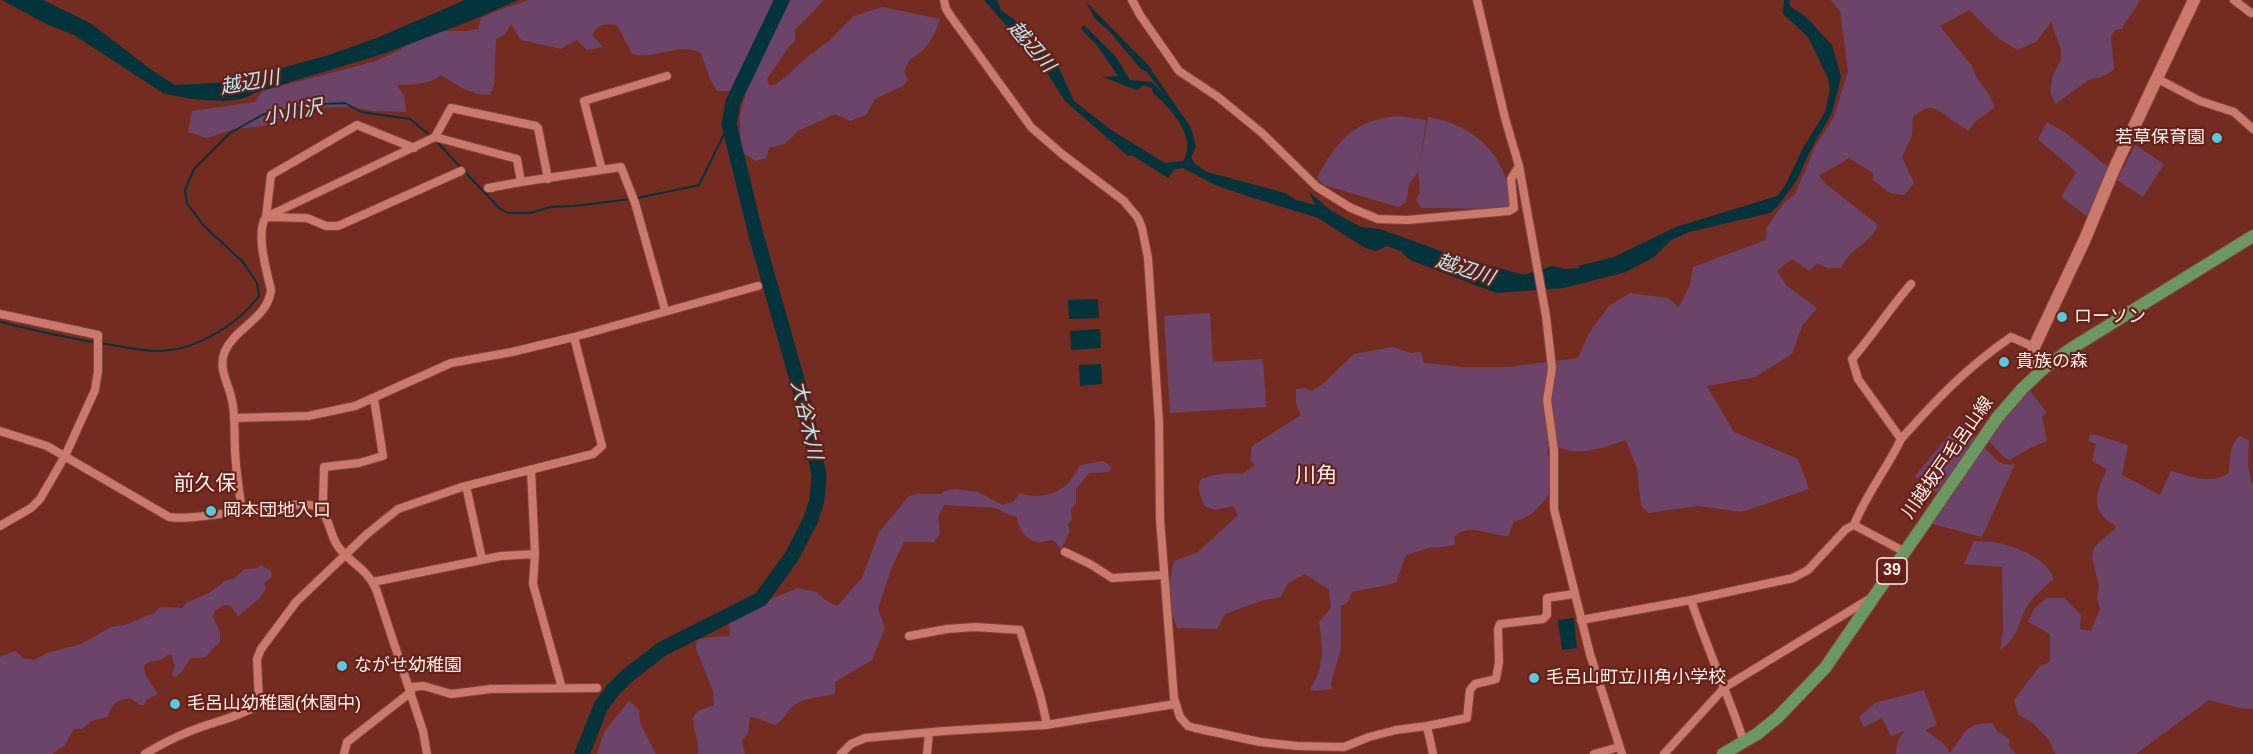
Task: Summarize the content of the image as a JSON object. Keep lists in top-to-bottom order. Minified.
{"streets":{"main road":["川越坂戸毛呂山線","39"]},"districts":["川角","前久保"],"water":["越辺川","小川沢","大谷木川"],"places":["若草保育園","ローソン","貴族の森","岡本団地入口","ながせ幼稚園","毛呂山町立川角小学校","毛呂山幼稚園(休園中)"]}
